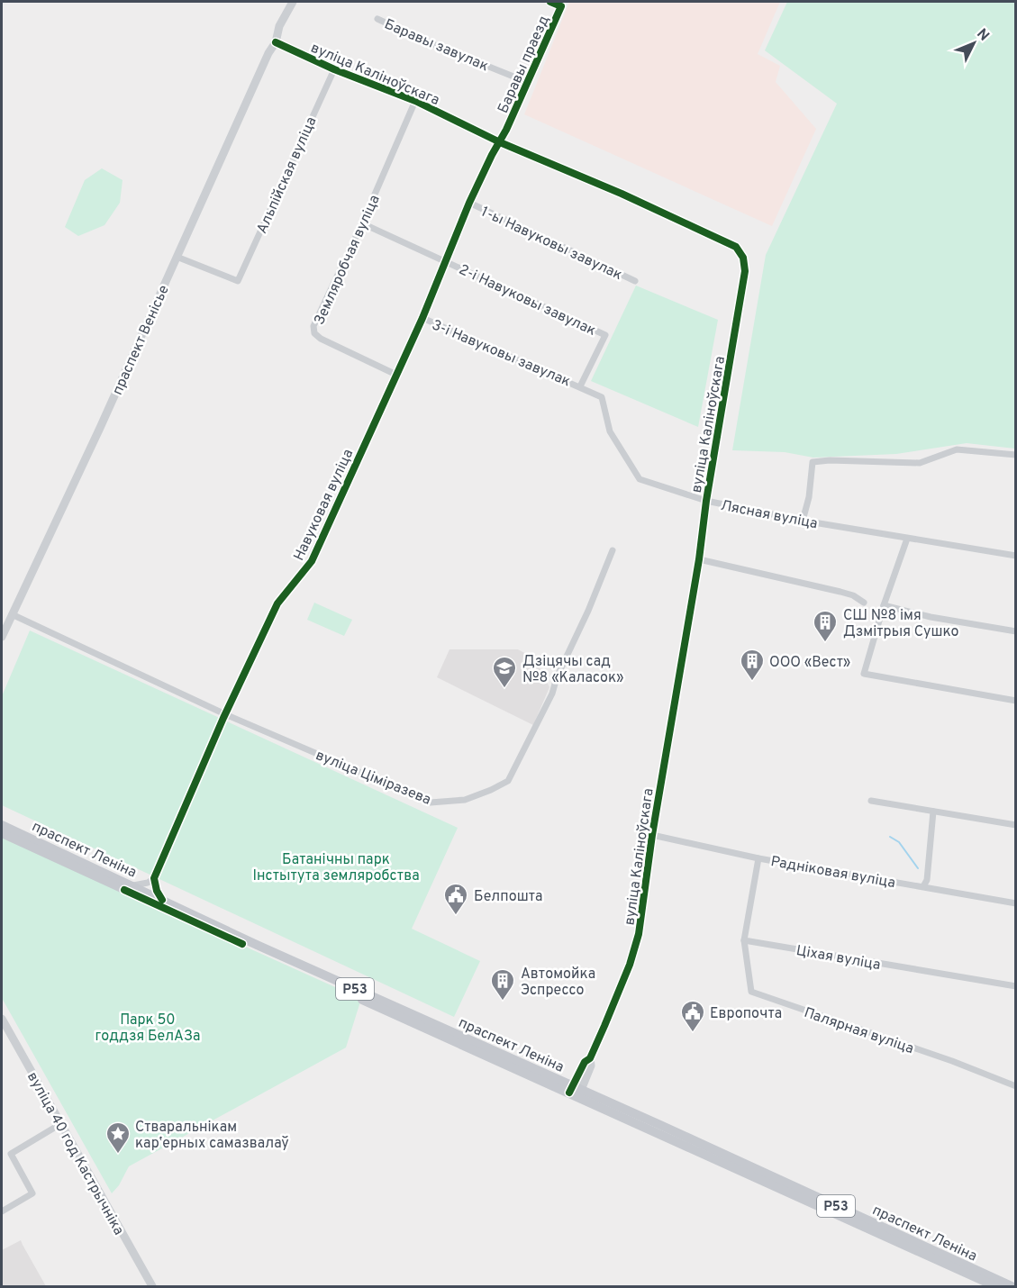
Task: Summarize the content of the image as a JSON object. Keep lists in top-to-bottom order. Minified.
{"streets":{"main road":["праспект Леніна","Р53"],"street":["Баравы завулак","Баравы праезд","вуліца Каліноўскага","Альпійская вуліца","1-ы Навуковы завулак","Земляробчая вуліца","2-і Навуковы завулак","праспект Венісье","3-і Навуковы завулак","Навуковая вуліца","Лясная вуліца","вуліца Ціміразева","Радніковая вуліца","Ціхая вуліца","Палярная вуліца","вуліца 40 год Кастрычніка"]},"crossings":[["Баравы завулак","Баравы праезд"],["Баравы праезд","вуліца Каліноўскага"],["Баравы праезд","Навуковая вуліца"],["вуліца Каліноўскага","Альпійская вуліца"],["вуліца Каліноўскага","Земляробчая вуліца"],["вуліца Каліноўскага","праспект Венісье"],["вуліца Каліноўскага","Навуковая вуліца"],["вуліца Каліноўскага","Лясная вуліца"],["вуліца Каліноўскага","праспект Леніна"],["вуліца Каліноўскага","Радніковая вуліца"],["Альпійская вуліца","праспект Венісье"],["1-ы Навуковы завулак","Навуковая вуліца"],["Земляробчая вуліца","2-і Навуковы завулак"],["Земляробчая вуліца","Навуковая вуліца"],["2-і Навуковы завулак","3-і Навуковы завулак"],["2-і Навуковы завулак","Навуковая вуліца"],["2-і Навуковы завулак","Лясная вуліца"],["праспект Венісье","вуліца Ціміразева"],["3-і Навуковы завулак","Навуковая вуліца"],["3-і Навуковы завулак","Лясная вуліца"],["Навуковая вуліца","вуліца Ціміразева"],["Ціхая вуліца","Палярная вуліца"]],"parks":["Батанічны парк Інстытута земляробства","Парк 50 годдзя БелАЗа"],"places":{"building":["СШ №8 імя Дзмітрыя Сушко","ООО «Вест»","Автомойка Эспрессо"],"school or university":["Дзіцячы сад №8 «Каласок»"],"public building":["Белпошта","Европочта"],"place":["Стваральнікам карʼерных самазвалаў"]},"north":"top right"}
